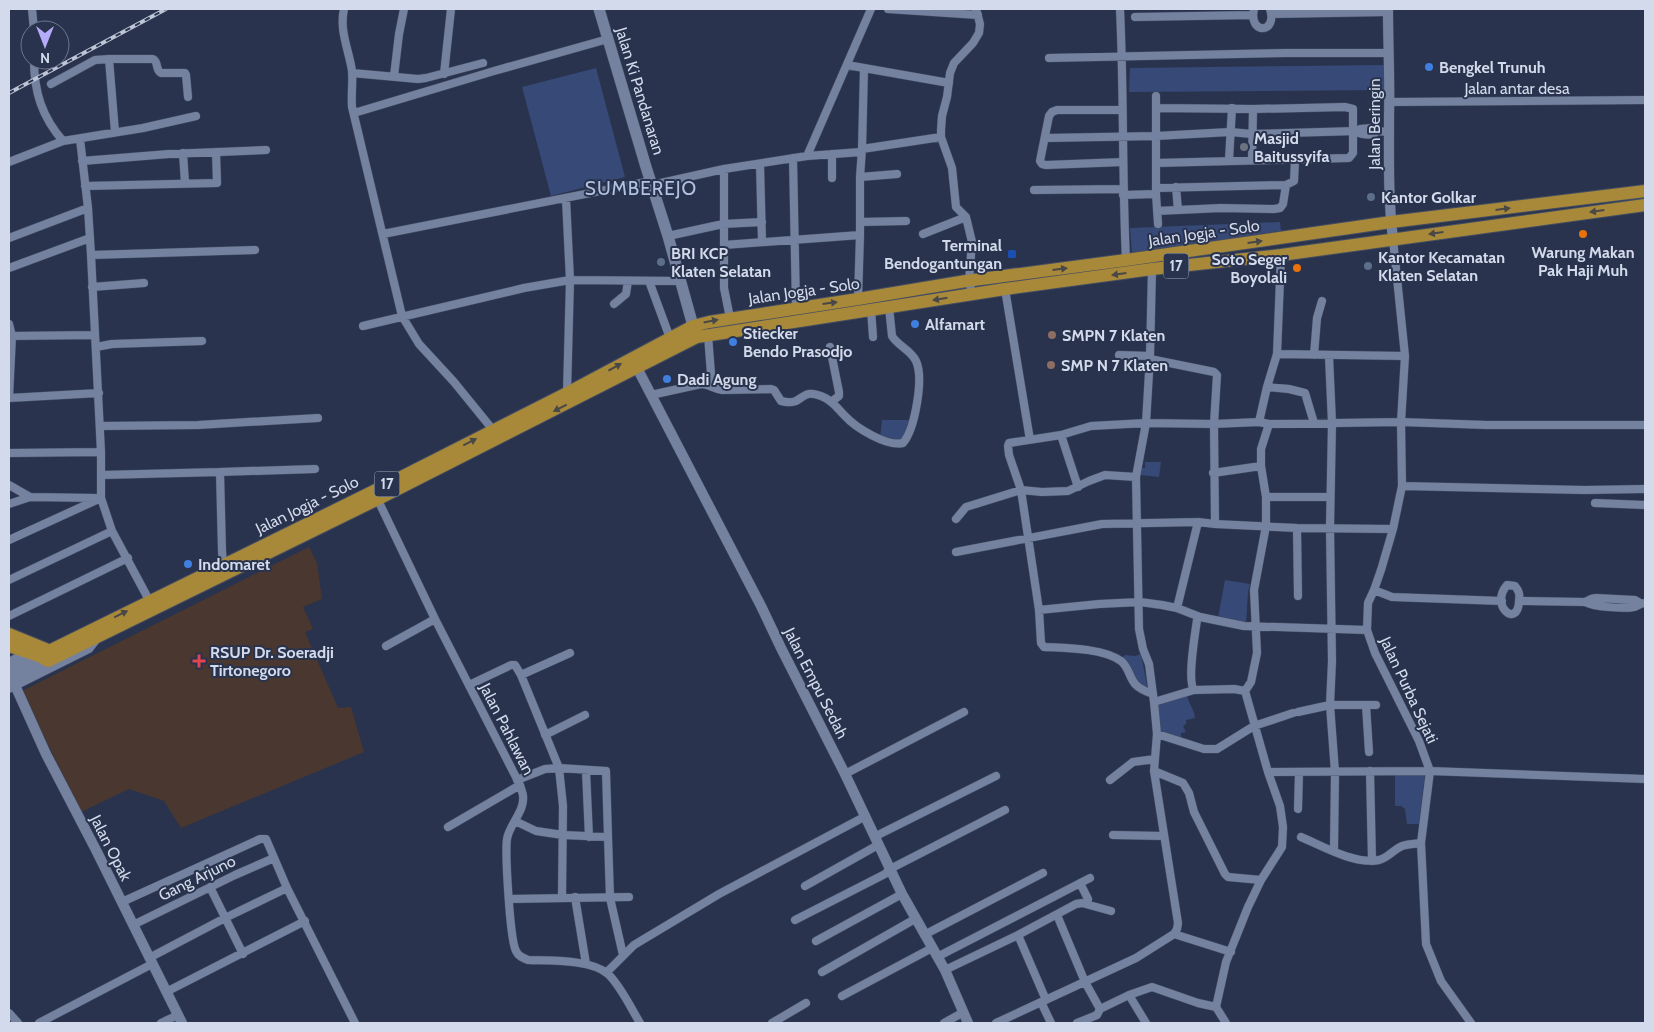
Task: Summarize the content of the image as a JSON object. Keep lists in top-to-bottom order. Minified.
{"streets":{"highway":["Jalan Jogja - Solo","17"],"main road":["Jalan Ki Pandanaran"],"street":["Jalan antar desa","Jalan Beringin","Jalan Empu Sedah","Jalan Purba Sejati","Jalan Pahlawan","Jalan Opak","Gang Arjuno"]},"crossings":[["Jalan antar desa","Jalan Beringin"],["Jalan Ki Pandanaran","Jalan Jogja - Solo"],["Jalan Beringin","Jalan Jogja - Solo"],["Jalan Beringin","Jalan Purba Sejati"],["Jalan Jogja - Solo","Jalan Empu Sedah"],["Jalan Jogja - Solo","Jalan Purba Sejati"],["Jalan Jogja - Solo","Jalan Pahlawan"],["Jalan Opak","Gang Arjuno"]],"districts":["SUMBEREJO"],"places":{"other":["Bengkel Trunuh","Masjid Baitussyifa","Kantor Golkar","Warung Makan Pak Haji Muh","BRI KCP Klaten Selatan","Kantor Kecamatan Klaten Selatan","Soto Seger Boyolali","Alfamart","SMPN 7 Klaten","Stiecker Bendo Prasodjo","SMP N 7 Klaten","Dadi Agung","Indomaret"],"transit":["Terminal Bendogantungan"],"health":["RSUP Dr. Soeradji Tirtonegoro"]},"north":"bottom"}
